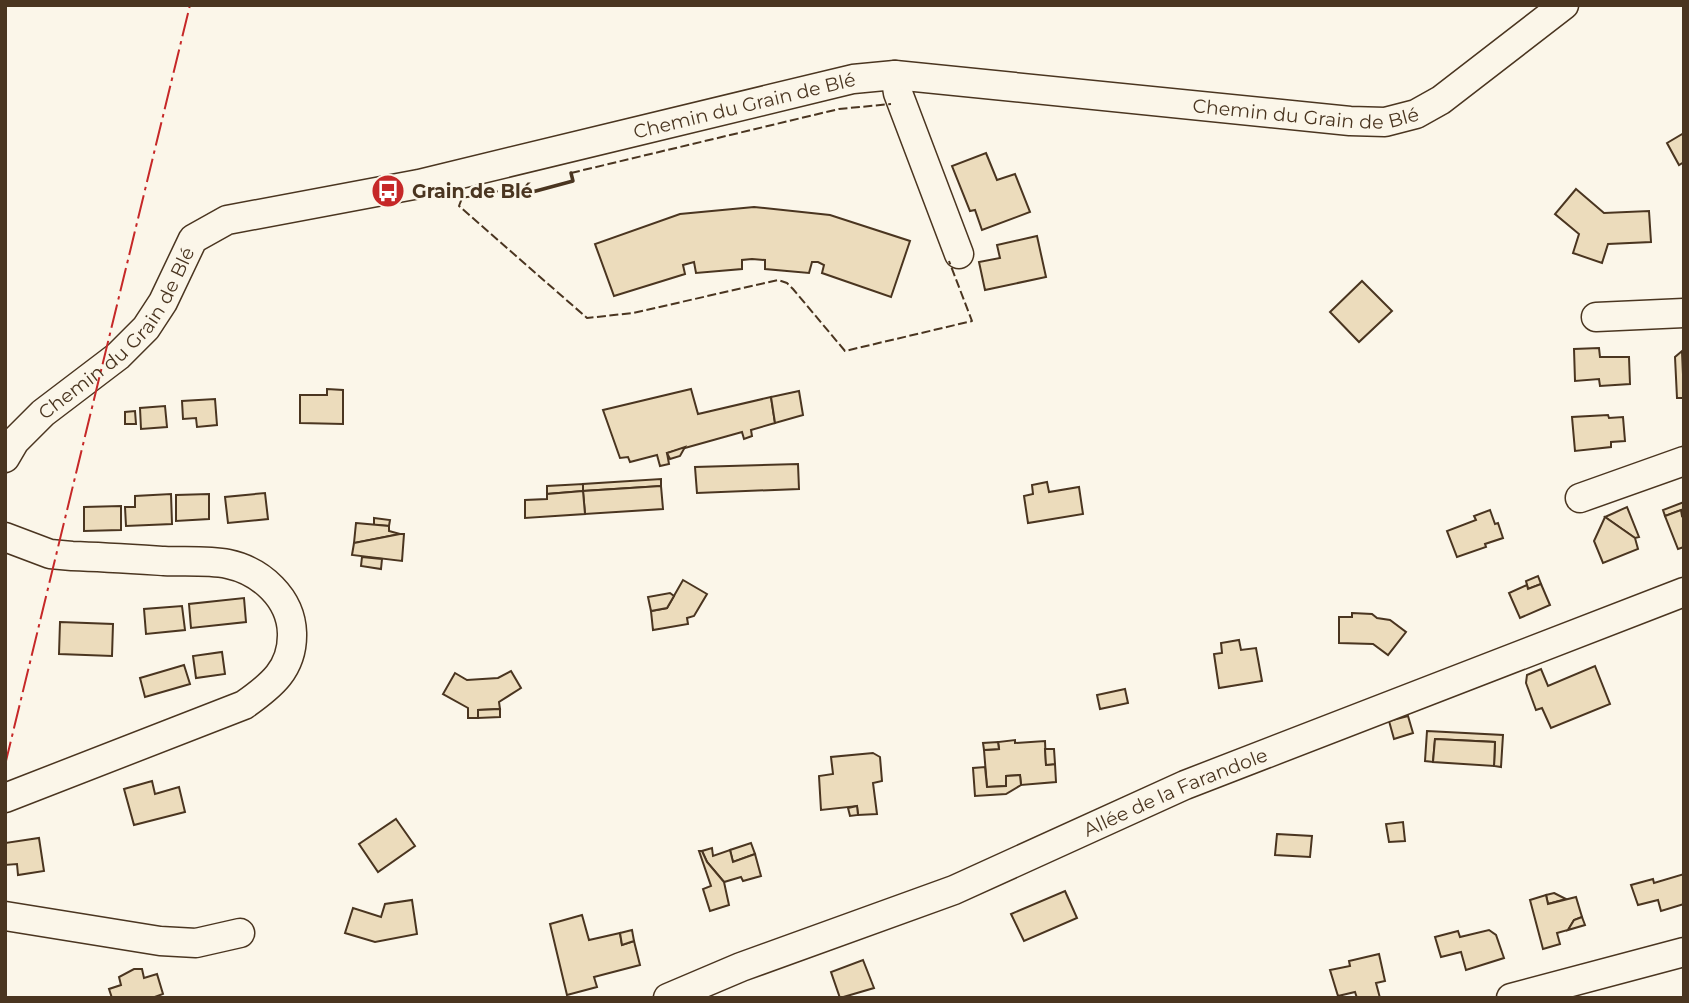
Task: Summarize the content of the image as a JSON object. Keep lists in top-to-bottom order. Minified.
{"streets":{"street":["Chemin du Grain de Blé","Allée de la Farandole"]},"places":{"bus stop":["Grain de Blé"]}}
